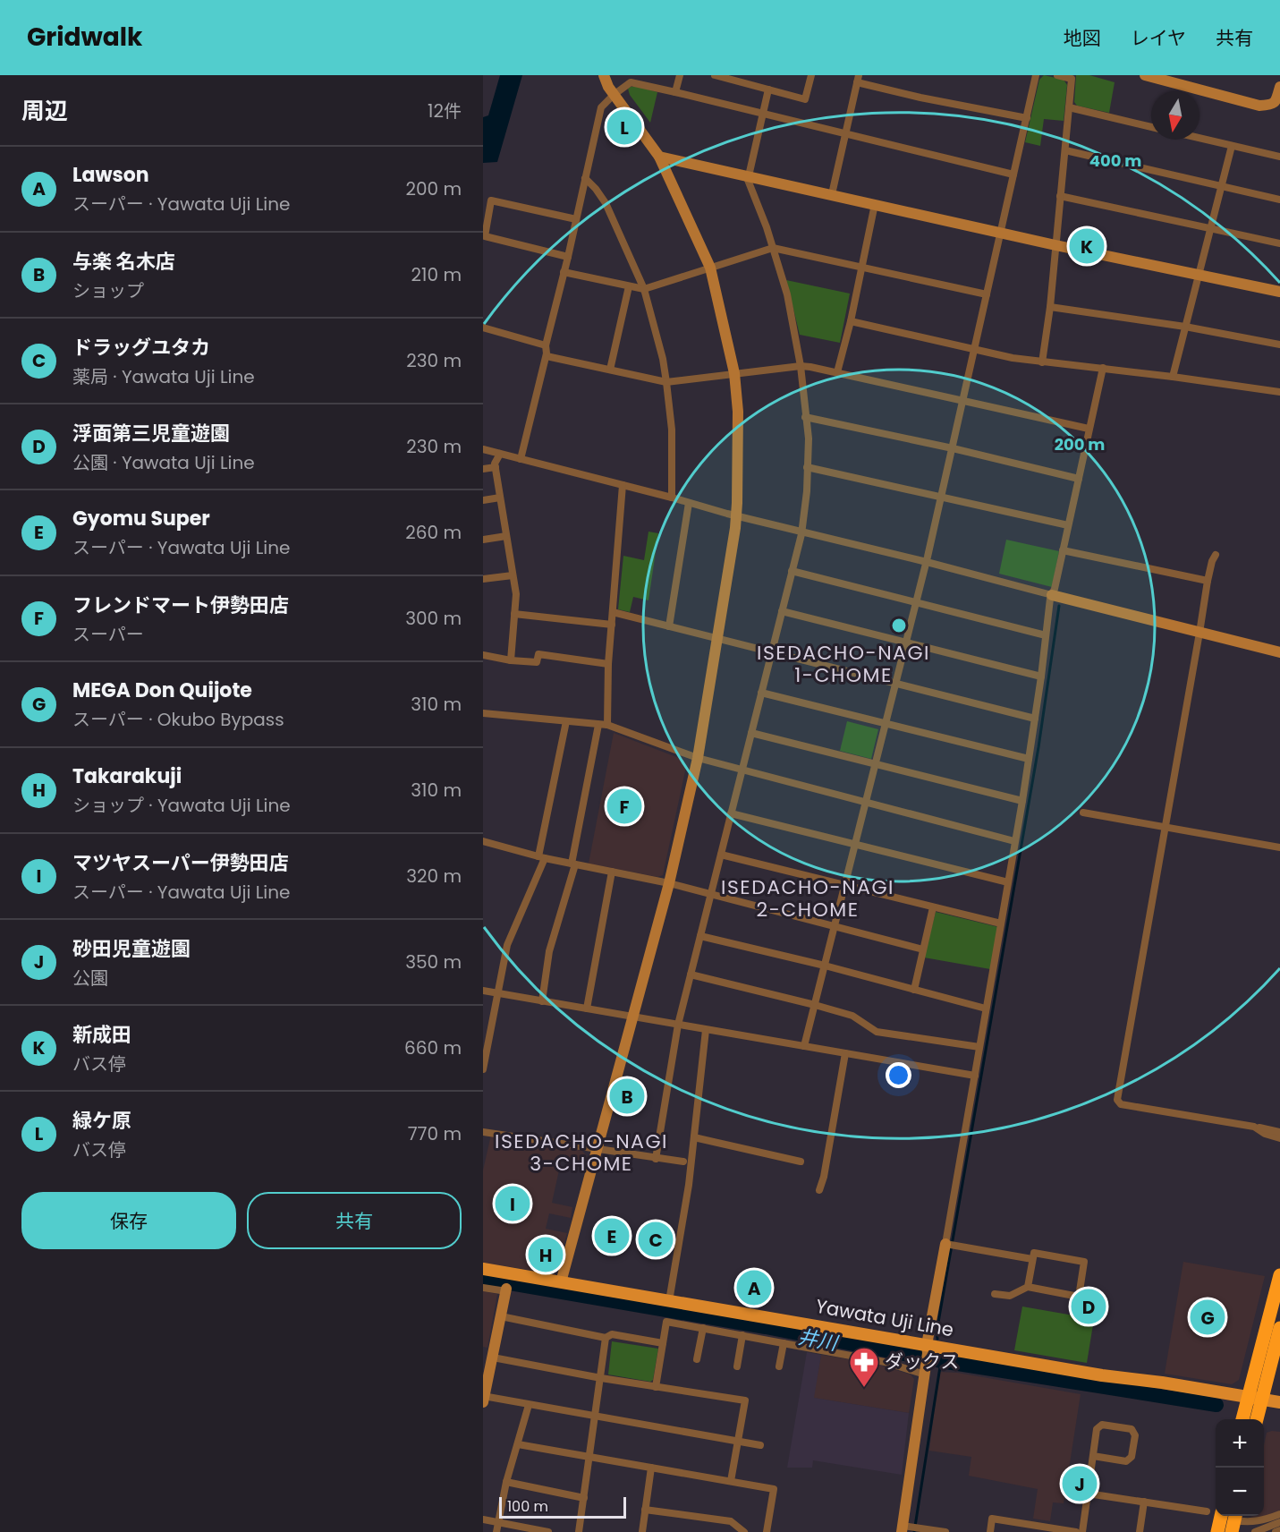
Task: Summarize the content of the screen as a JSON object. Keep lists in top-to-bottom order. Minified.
{"streets":{"main road":["Yawata Uji Line"]},"districts":["ISEDACHO-NAGI 1-CHOME","ISEDACHO-NAGI 2-CHOME","ISEDACHO-NAGI 3-CHOME"],"water":["井川"],"places":{"pharmacy":["ダックス"]},"scale_bar":"100 m","north":"bottom","page":{"header":"Gridwalk","nav":["地図","レイヤ","共有"],"heading":["周辺","12件"],"pins":["L","K","F","B","I","E","C","H","A","D","G","J"],"list":[{"mark":"A","name":"Lawson","note":"スーパー · Yawata Uji Line","value":"200 m"},{"mark":"B","name":"与楽 名木店","note":"ショップ","value":"210 m"},{"mark":"C","name":"ドラッグユタカ","note":"薬局 · Yawata Uji Line","value":"230 m"},{"mark":"D","name":"浮面第三児童遊園","note":"公園 · Yawata Uji Line","value":"230 m"},{"mark":"E","name":"Gyomu Super","note":"スーパー · Yawata Uji Line","value":"260 m"},{"mark":"F","name":"フレンドマート伊勢田店","note":"スーパー","value":"300 m"},{"mark":"G","name":"MEGA Don Quijote","note":"スーパー · Okubo Bypass","value":"310 m"},{"mark":"H","name":"Takarakuji","note":"ショップ · Yawata Uji Line","value":"310 m"},{"mark":"I","name":"マツヤスーパー伊勢田店","note":"スーパー · Yawata Uji Line","value":"320 m"},{"mark":"J","name":"砂田児童遊園","note":"公園","value":"350 m"},{"mark":"K","name":"新成田","note":"バス停","value":"660 m"},{"mark":"L","name":"緑ケ原","note":"バス停","value":"770 m"}],"buttons":["保存","共有"],"map_buttons":["+","−"],"scale":"100 m"},"rings":["400 m","200 m"]}
